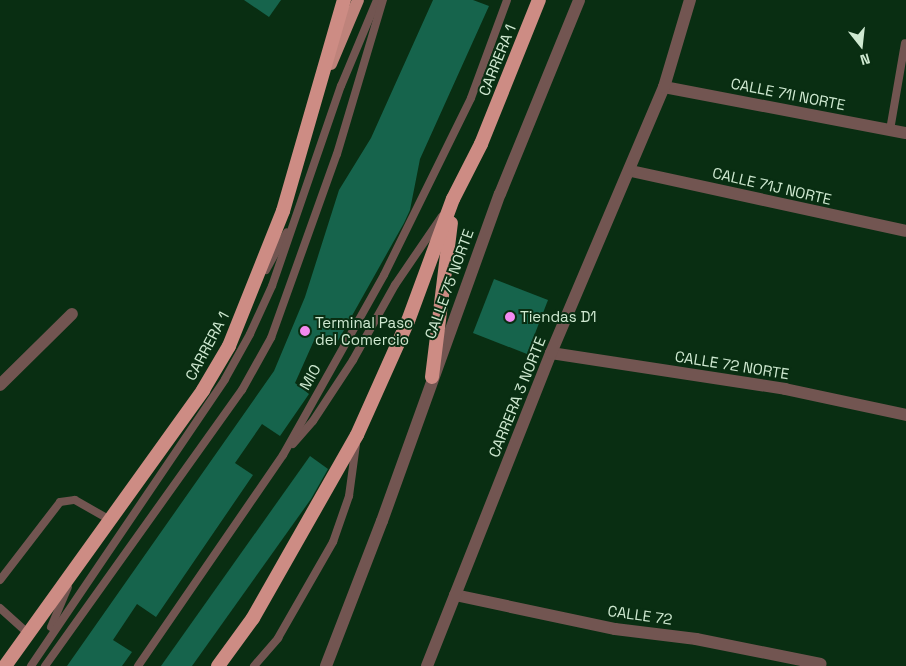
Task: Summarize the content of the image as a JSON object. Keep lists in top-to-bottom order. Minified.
{"streets":{"highway":["CARRERA 1"],"street":["CALLE 71I NORTE","CALLE 71J NORTE","CALLE 75 NORTE","CALLE 72 NORTE","CARRERA 3 NORTE","CALLE 72"],"lane":["MIO"]},"crossings":[["CALLE 71I NORTE","CARRERA 3 NORTE"],["CALLE 71J NORTE","CARRERA 3 NORTE"],["CALLE 72 NORTE","CARRERA 3 NORTE"],["CARRERA 3 NORTE","CALLE 72"]],"places":["Tiendas D1","Terminal Paso del Comercio"],"north":"bottom"}
